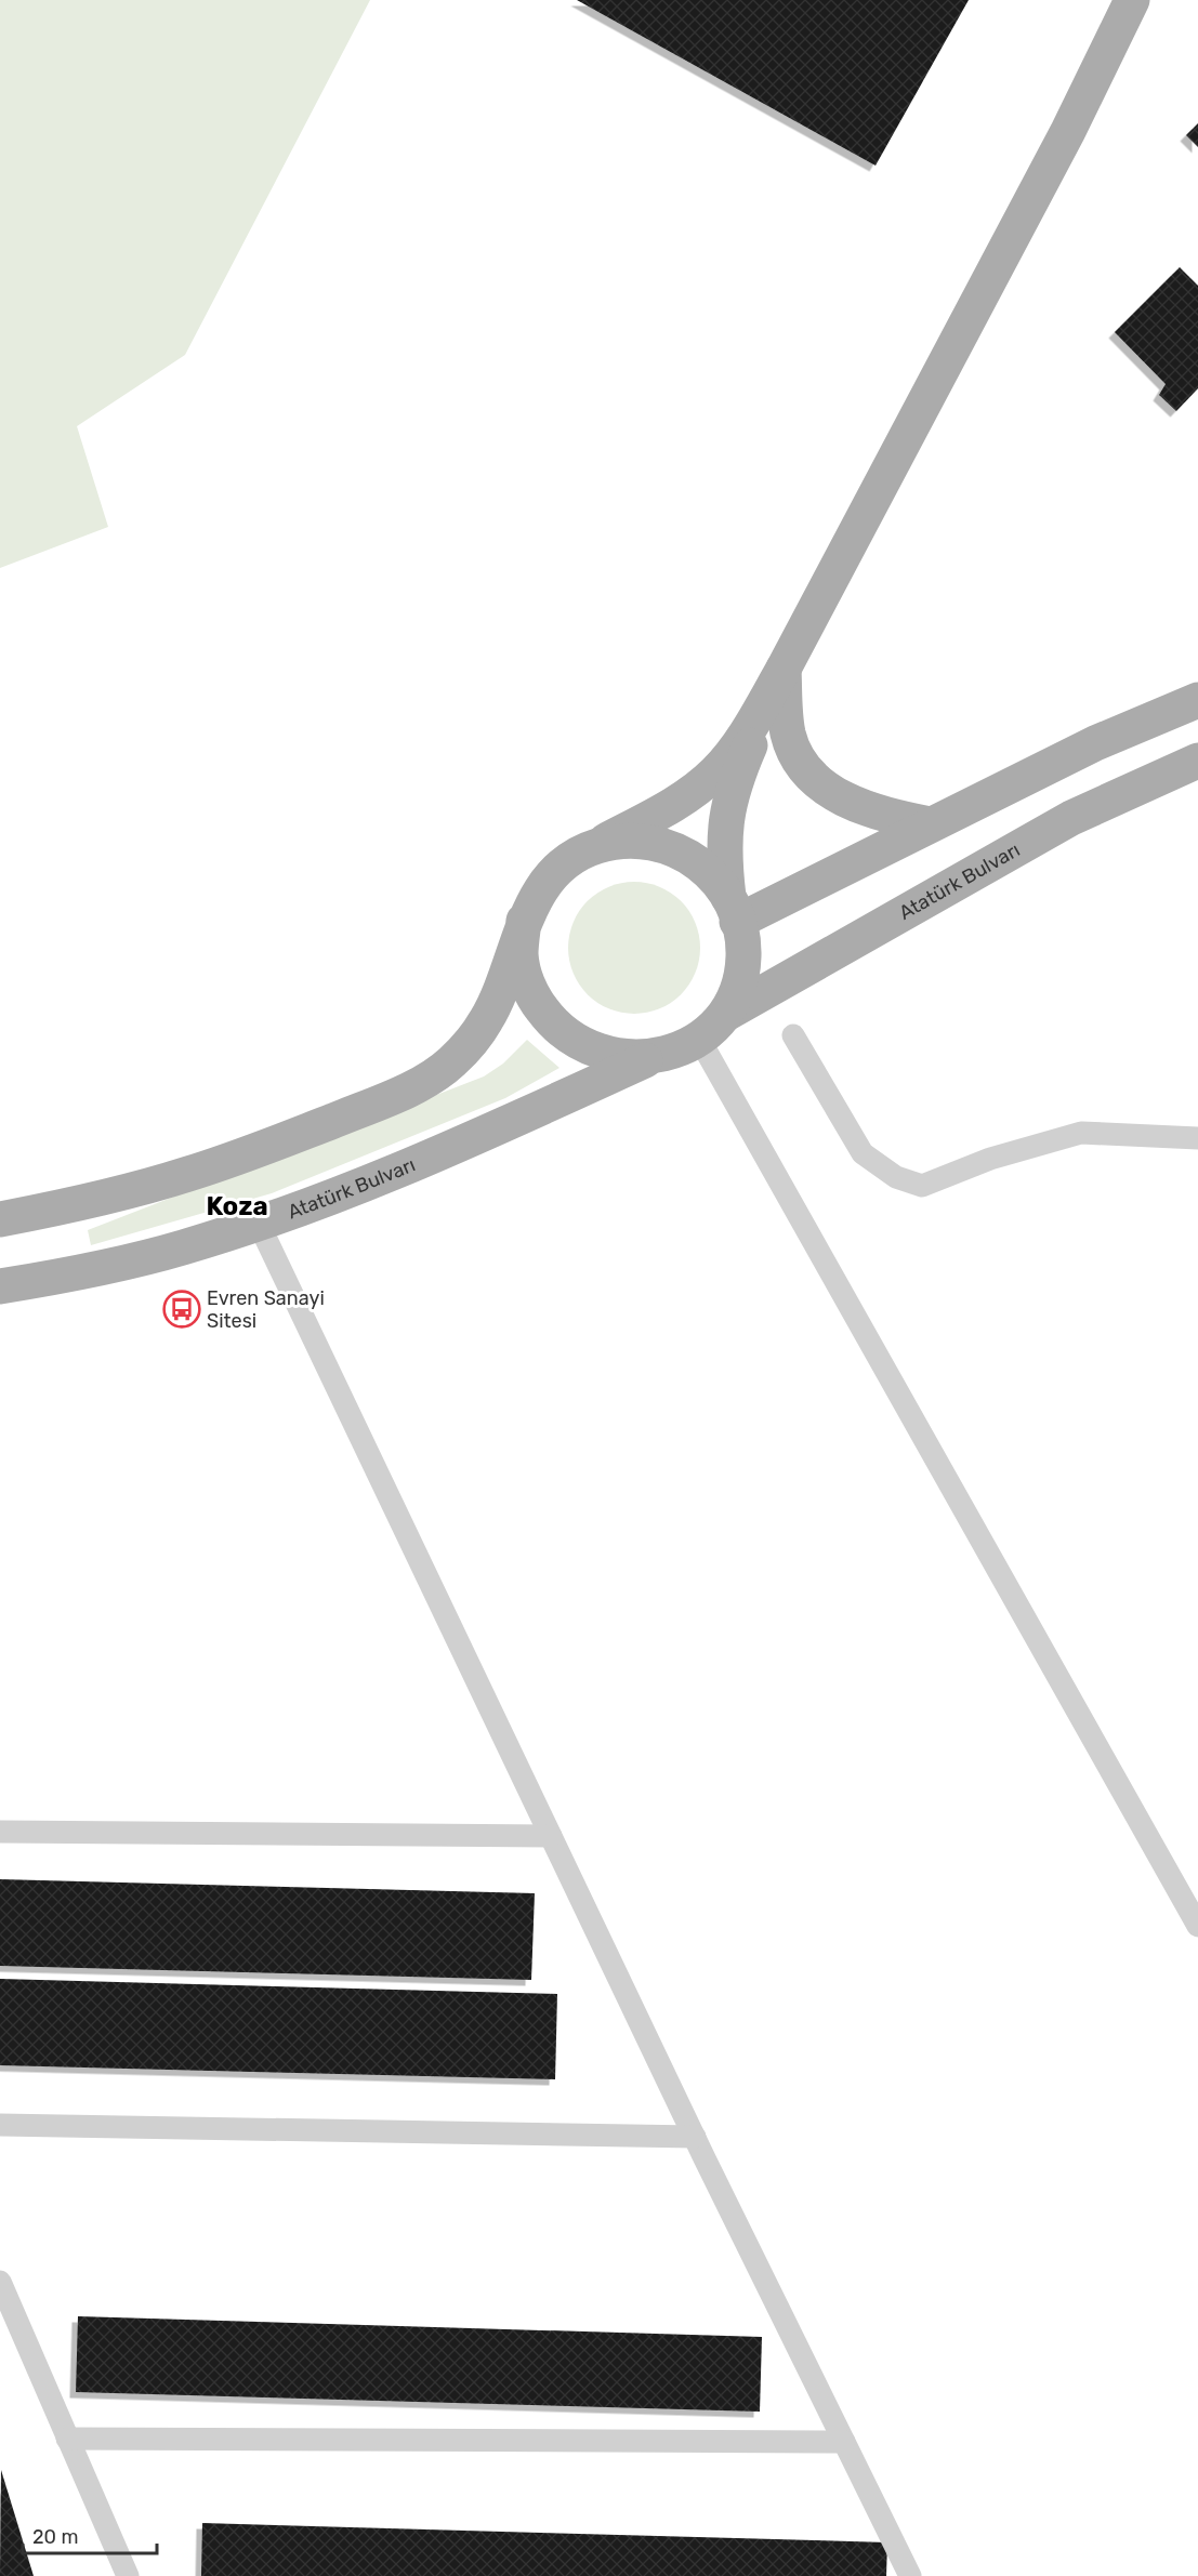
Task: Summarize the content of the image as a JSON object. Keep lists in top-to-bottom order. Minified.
{"streets":{"main road":["Atatürk Bulvarı"]},"districts":["Koza"],"places":{"bus stop":["Evren Sanayi Sitesi"]},"scale_bar":"20 m"}
